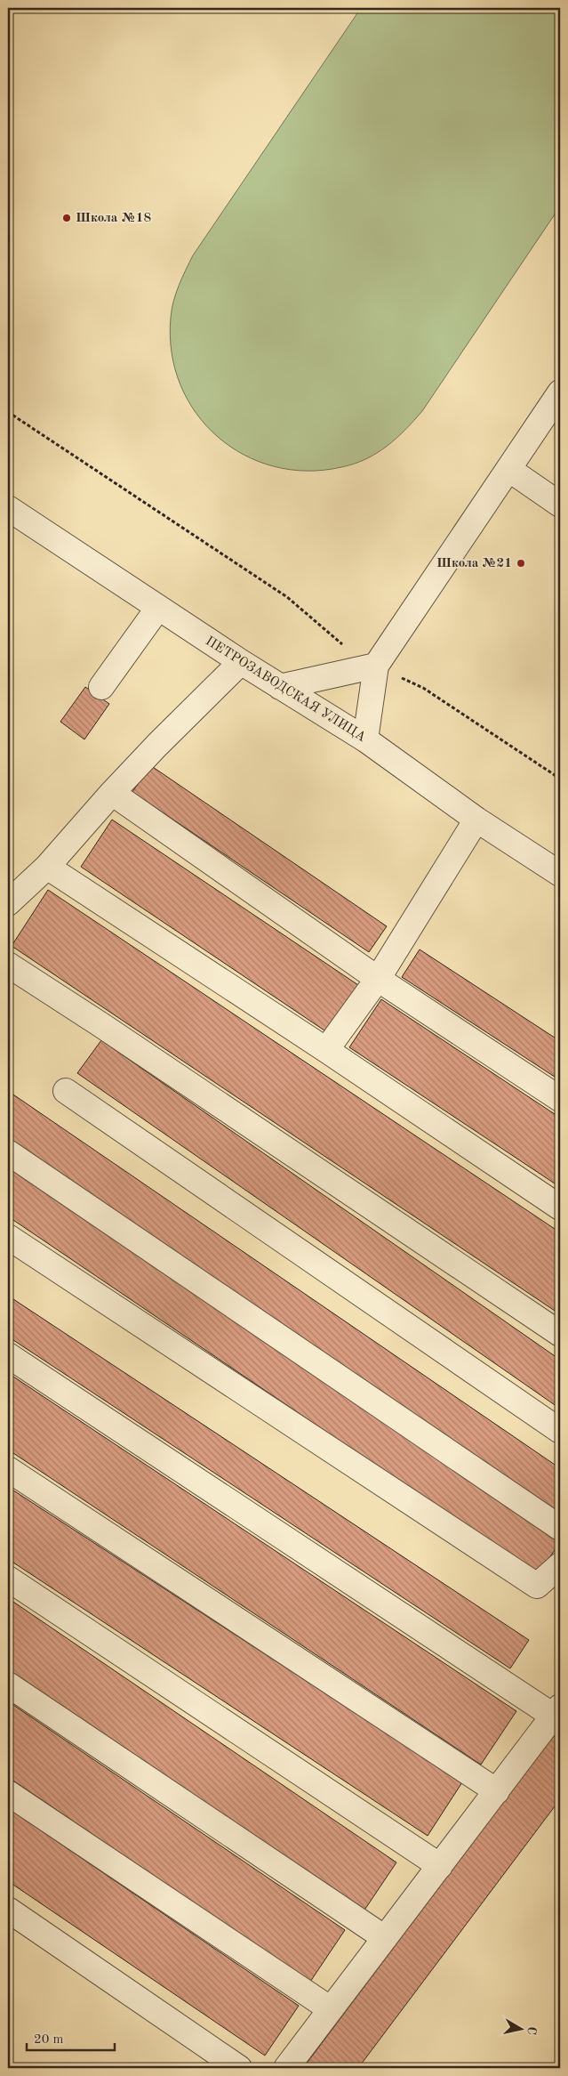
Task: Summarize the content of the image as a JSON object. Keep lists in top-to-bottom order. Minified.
{"streets":{"street":["ПЕТРОЗАВОДСКАЯ УЛИЦА"]},"places":["Школа №18","Школа №21"],"scale_bar":"20 m","north":"right"}
